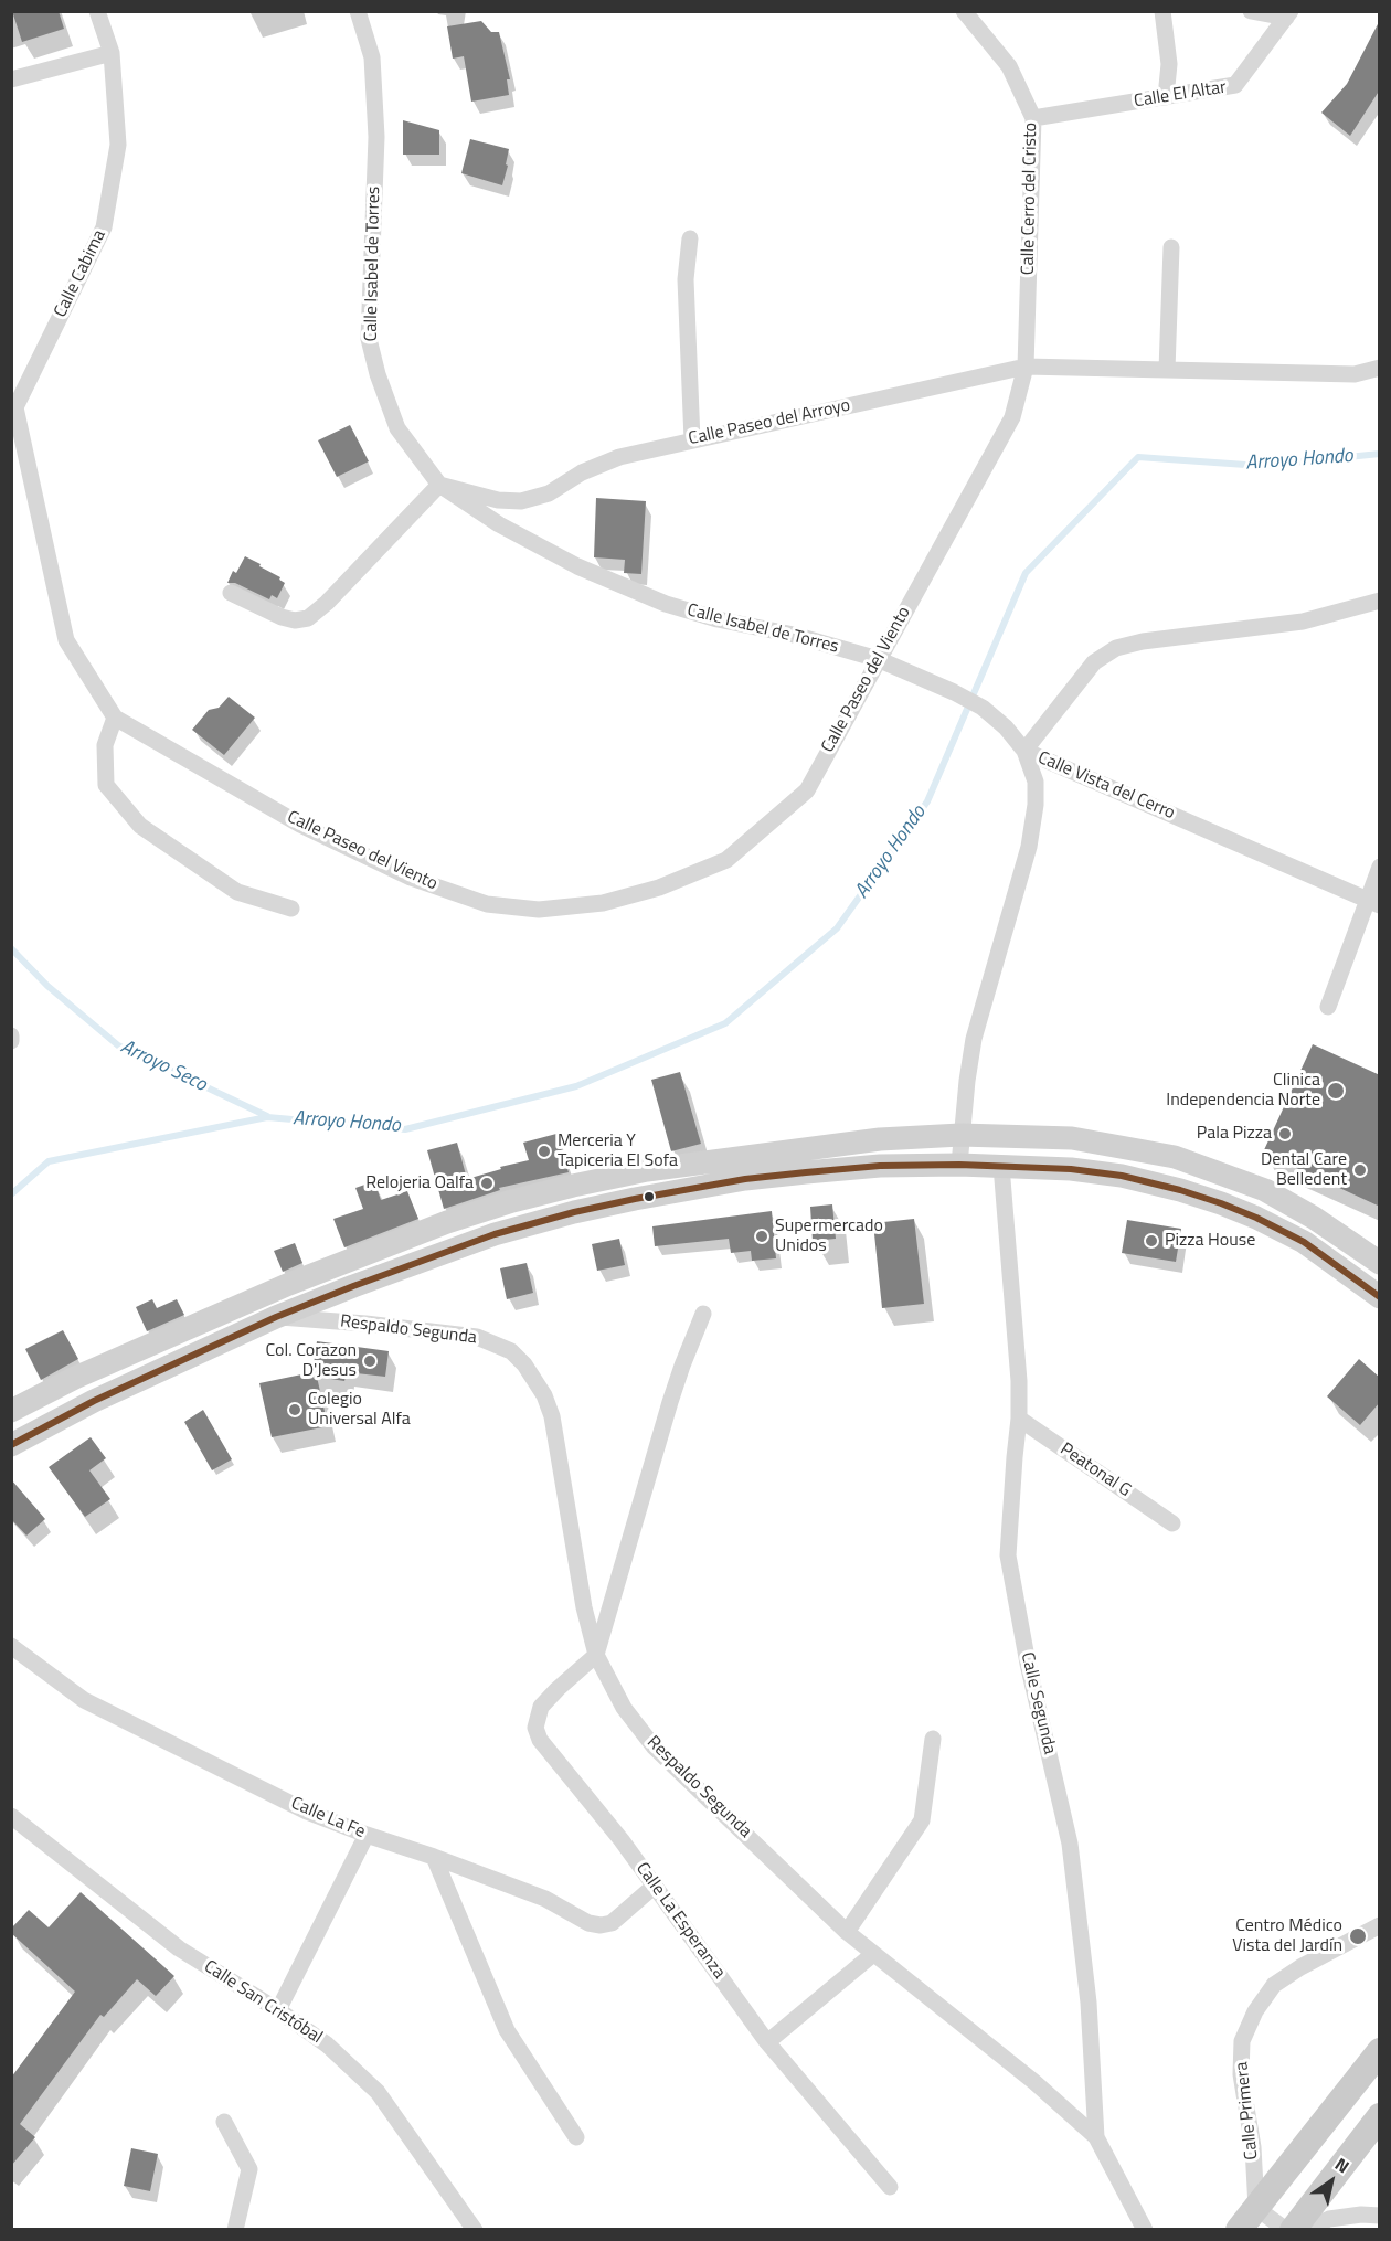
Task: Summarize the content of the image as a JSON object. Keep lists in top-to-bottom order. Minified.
{"streets":{"street":["Calle El Altar","Calle Cerro del Cristo","Calle Isabel de Torres","Calle Cabima","Calle Paseo del Arroyo","Calle Paseo del Viento","Calle Vista del Cerro","Respaldo Segunda","Peatonal G","Calle Segunda","Calle La Fe","Calle La Esperanza","Calle San Cristóbal","Calle Primera"]},"crossings":[["Calle El Altar","Calle Cerro del Cristo"],["Calle Cerro del Cristo","Calle Paseo del Arroyo"],["Calle Cerro del Cristo","Calle Paseo del Viento"],["Calle Isabel de Torres","Calle Paseo del Arroyo"],["Calle Isabel de Torres","Calle Paseo del Viento"],["Calle Isabel de Torres","Calle Vista del Cerro"],["Calle Cabima","Calle Paseo del Viento"],["Calle Paseo del Arroyo","Calle Paseo del Viento"],["Respaldo Segunda","Calle Segunda"],["Respaldo Segunda","Calle La Esperanza"],["Peatonal G","Calle Segunda"],["Calle La Fe","Calle La Esperanza"]],"water":["Arroyo Hondo","Arroyo Seco"],"places":["Clinica Independencia Norte","Pala Pizza","Merceria Y Tapiceria El Sofa","Dental Care Belledent","Relojeria Oalfa","Supermercado Unidos","Pizza House","Col. Corazon D'Jesus","Colegio Universal Alfa","Centro Médico Vista del Jardín"],"north":"top right"}
